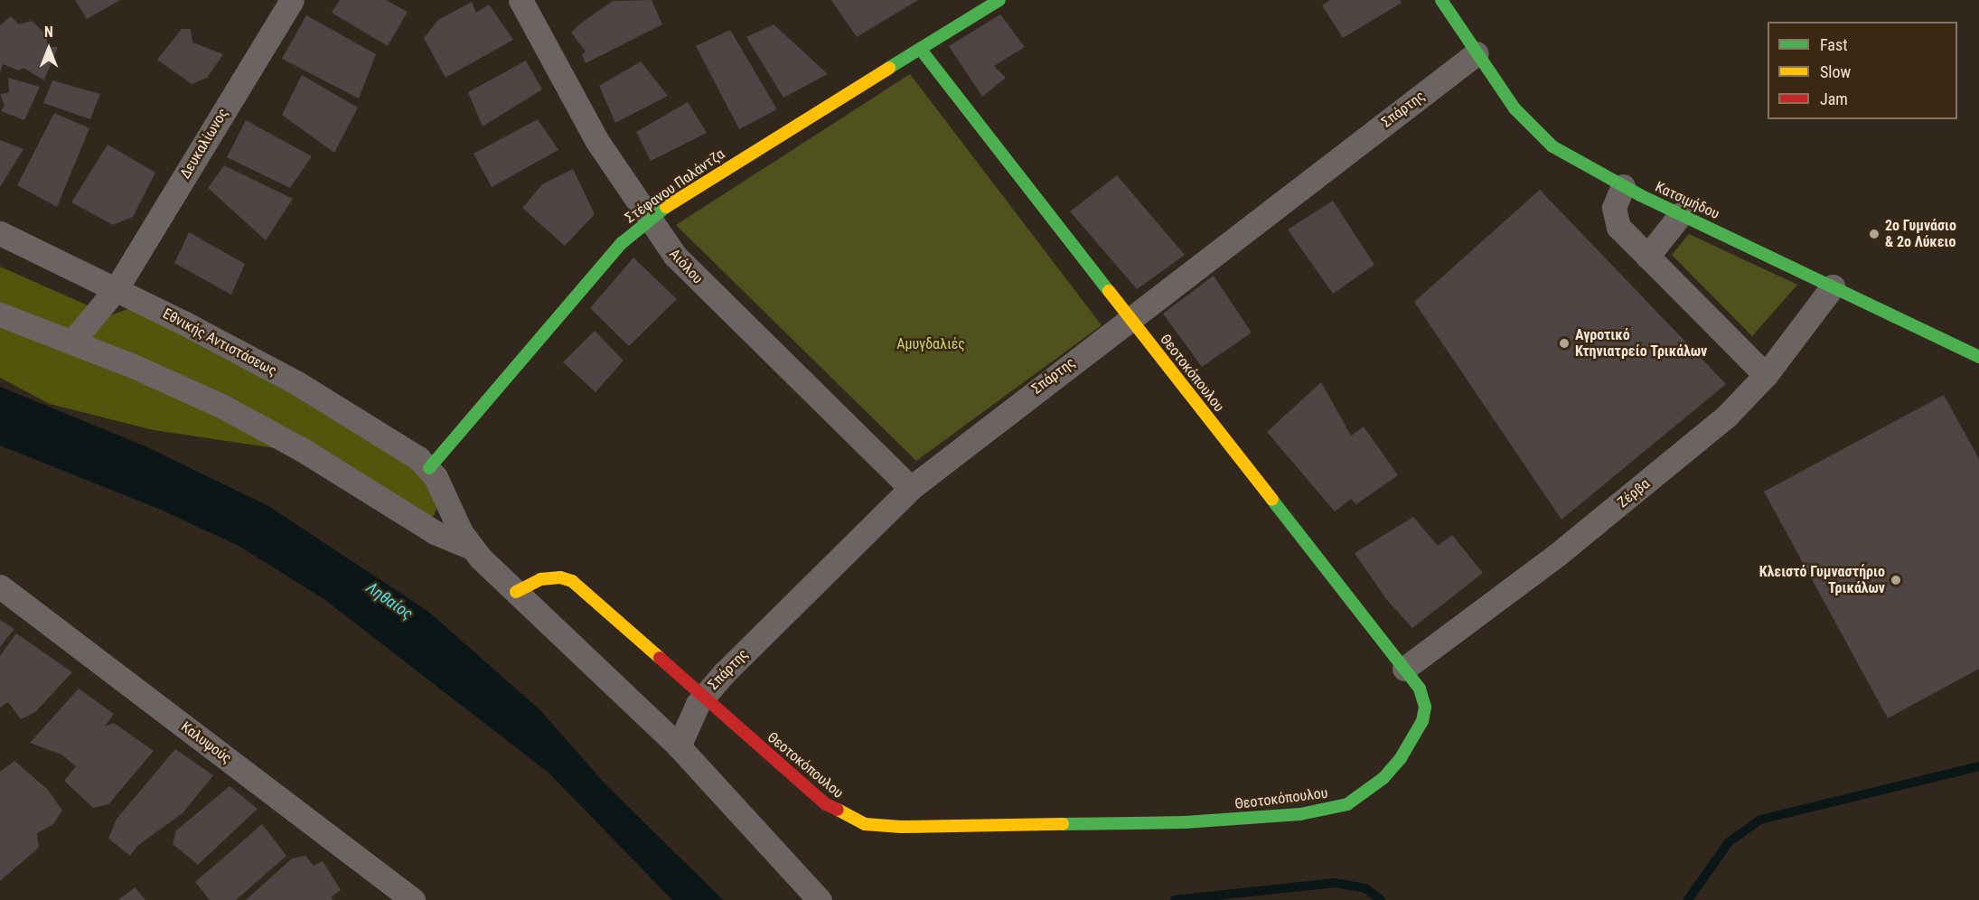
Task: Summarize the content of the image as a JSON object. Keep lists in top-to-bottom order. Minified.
{"streets":{"street":["Σπάρτης","Δευκαλίωνος","Στέφανου Παλάντζα","Κατσιμήδου","Αιόλου","Εθνικής Αντιστάσεως","Θεοτοκόπουλου","Ζέρβα","Καλυψούς"]},"crossings":[["Σπάρτης","Κατσιμήδου"],["Σπάρτης","Αιόλου"],["Σπάρτης","Θεοτοκόπουλου"],["Δευκαλίωνος","Εθνικής Αντιστάσεως"],["Στέφανου Παλάντζα","Αιόλου"],["Στέφανου Παλάντζα","Εθνικής Αντιστάσεως"],["Στέφανου Παλάντζα","Θεοτοκόπουλου"],["Κατσιμήδου","Ζέρβα"],["Θεοτοκόπουλου","Ζέρβα"]],"water":["Ληθαίος"],"parks":["Αμυγδαλιές"],"places":["2ο Γυμνάσιο & 2ο Λύκειο","Αγροτικό Κτηνιατρείο Τρικάλων","Κλειστό Γυμναστήριο Τρικάλων"],"legend":["Fast","Slow","Jam"],"north":"top"}
